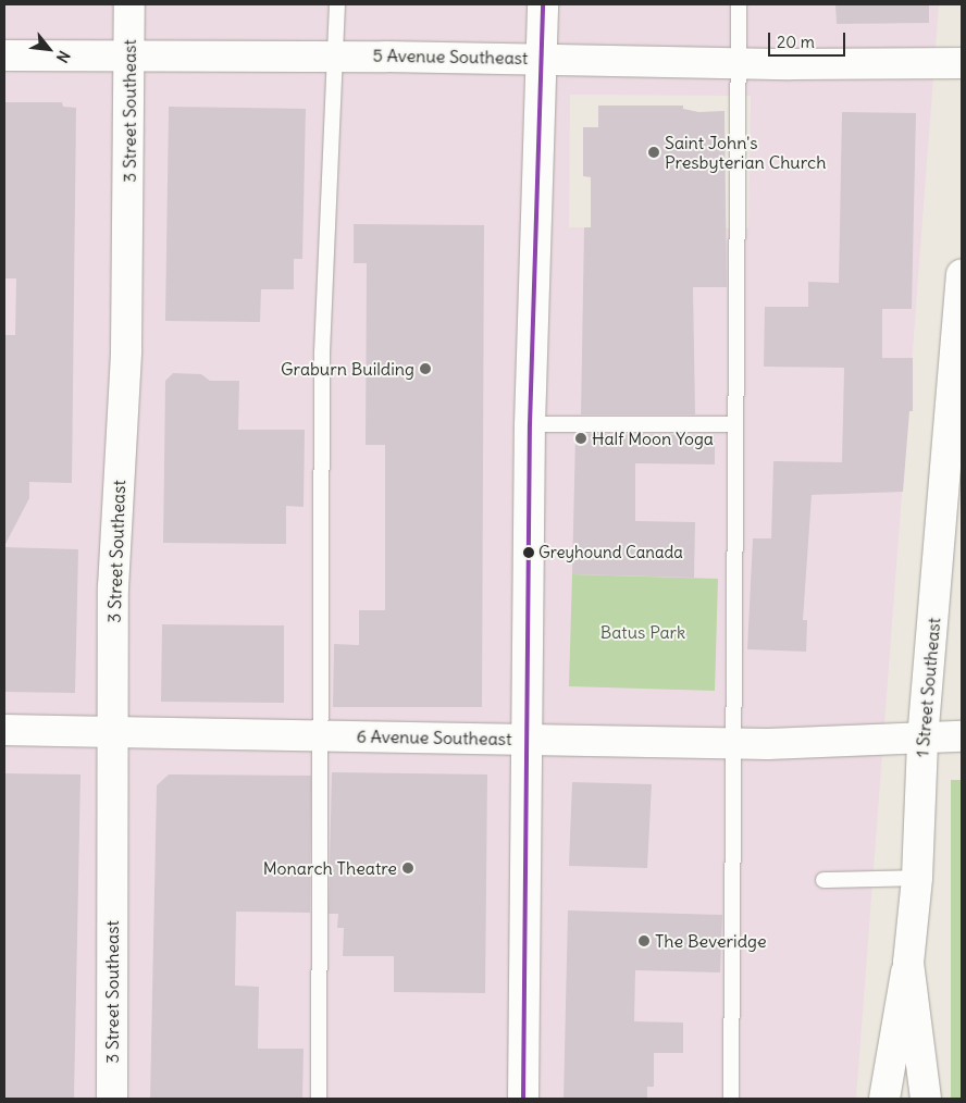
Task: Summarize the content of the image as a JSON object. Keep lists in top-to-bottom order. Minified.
{"streets":{"street":["5 Avenue Southeast","3 Street Southeast","1 Street Southeast","6 Avenue Southeast"]},"crossings":[["5 Avenue Southeast","3 Street Southeast"],["3 Street Southeast","6 Avenue Southeast"],["1 Street Southeast","6 Avenue Southeast"]],"parks":["Batus Park"],"places":["Saint John's Presbyterian Church","Graburn Building","Half Moon Yoga","Greyhound Canada","Monarch Theatre","The Beveridge"],"scale_bar":"20 m","north":"bottom right"}
